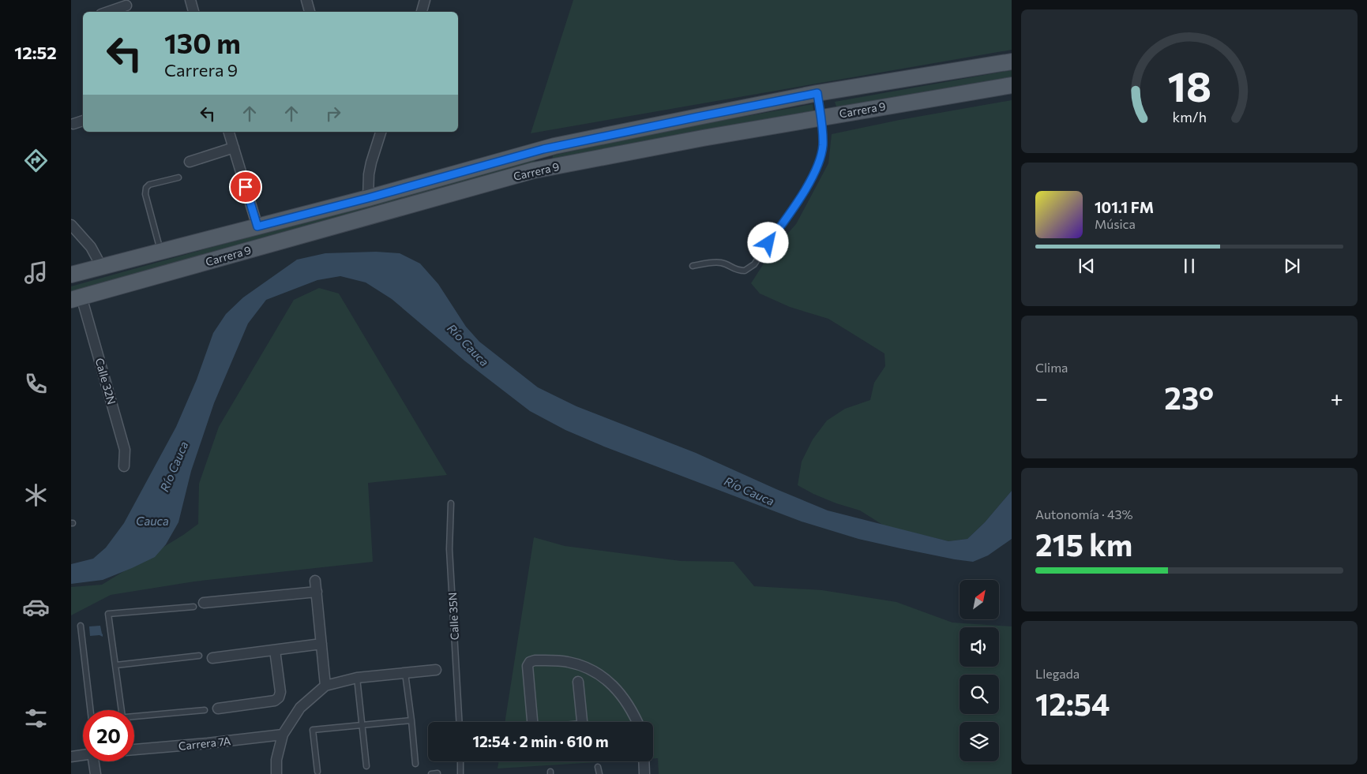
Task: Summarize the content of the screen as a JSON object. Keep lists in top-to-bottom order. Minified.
{"streets":{"main road":["Carrera 9"],"street":["Calle 32N","Carrera 7A"],"lane":["Calle 35N"]},"crossings":[["Carrera 9","Calle 32N"]],"water":["Río Cauca","Cauca"],"north":"top right","page":{"tabs":"12:52","turn":["130 m","Carrera 9"],"song":["101.1 FM","Música"],"tile":["Clima",["Autonomía · 43%","215 km"],["Llegada","12:54"]],"heat":["−","23°","+"],"limit":"20","trip":"12:54 · 2 min · 610 m","gauge":["18","km/h"]}}
